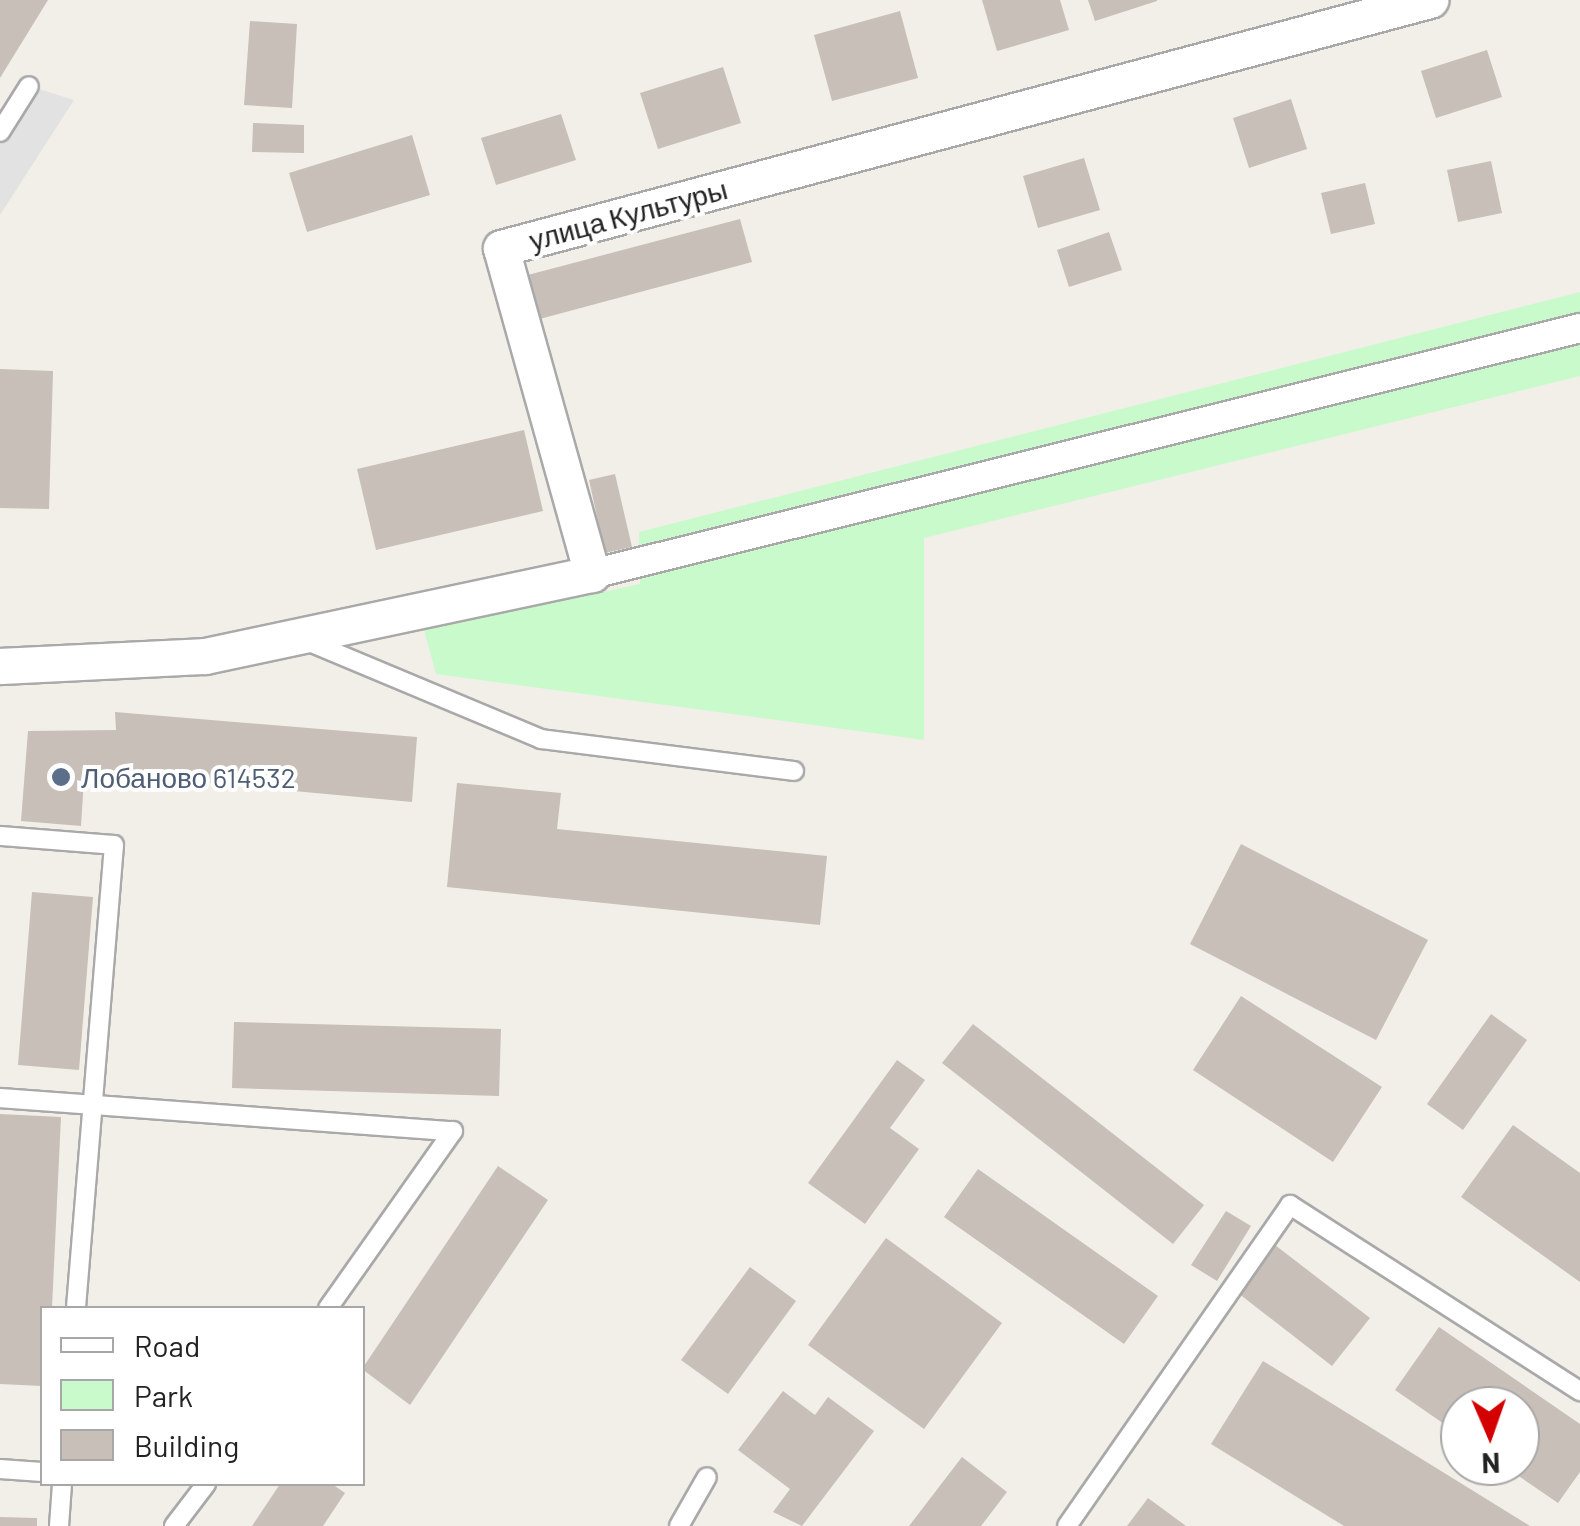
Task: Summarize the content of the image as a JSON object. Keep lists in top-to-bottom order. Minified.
{"streets":{"street":["улица Культуры"]},"places":["Лобаново 614532"],"legend":["Road","Park","Building"],"north":"bottom"}
